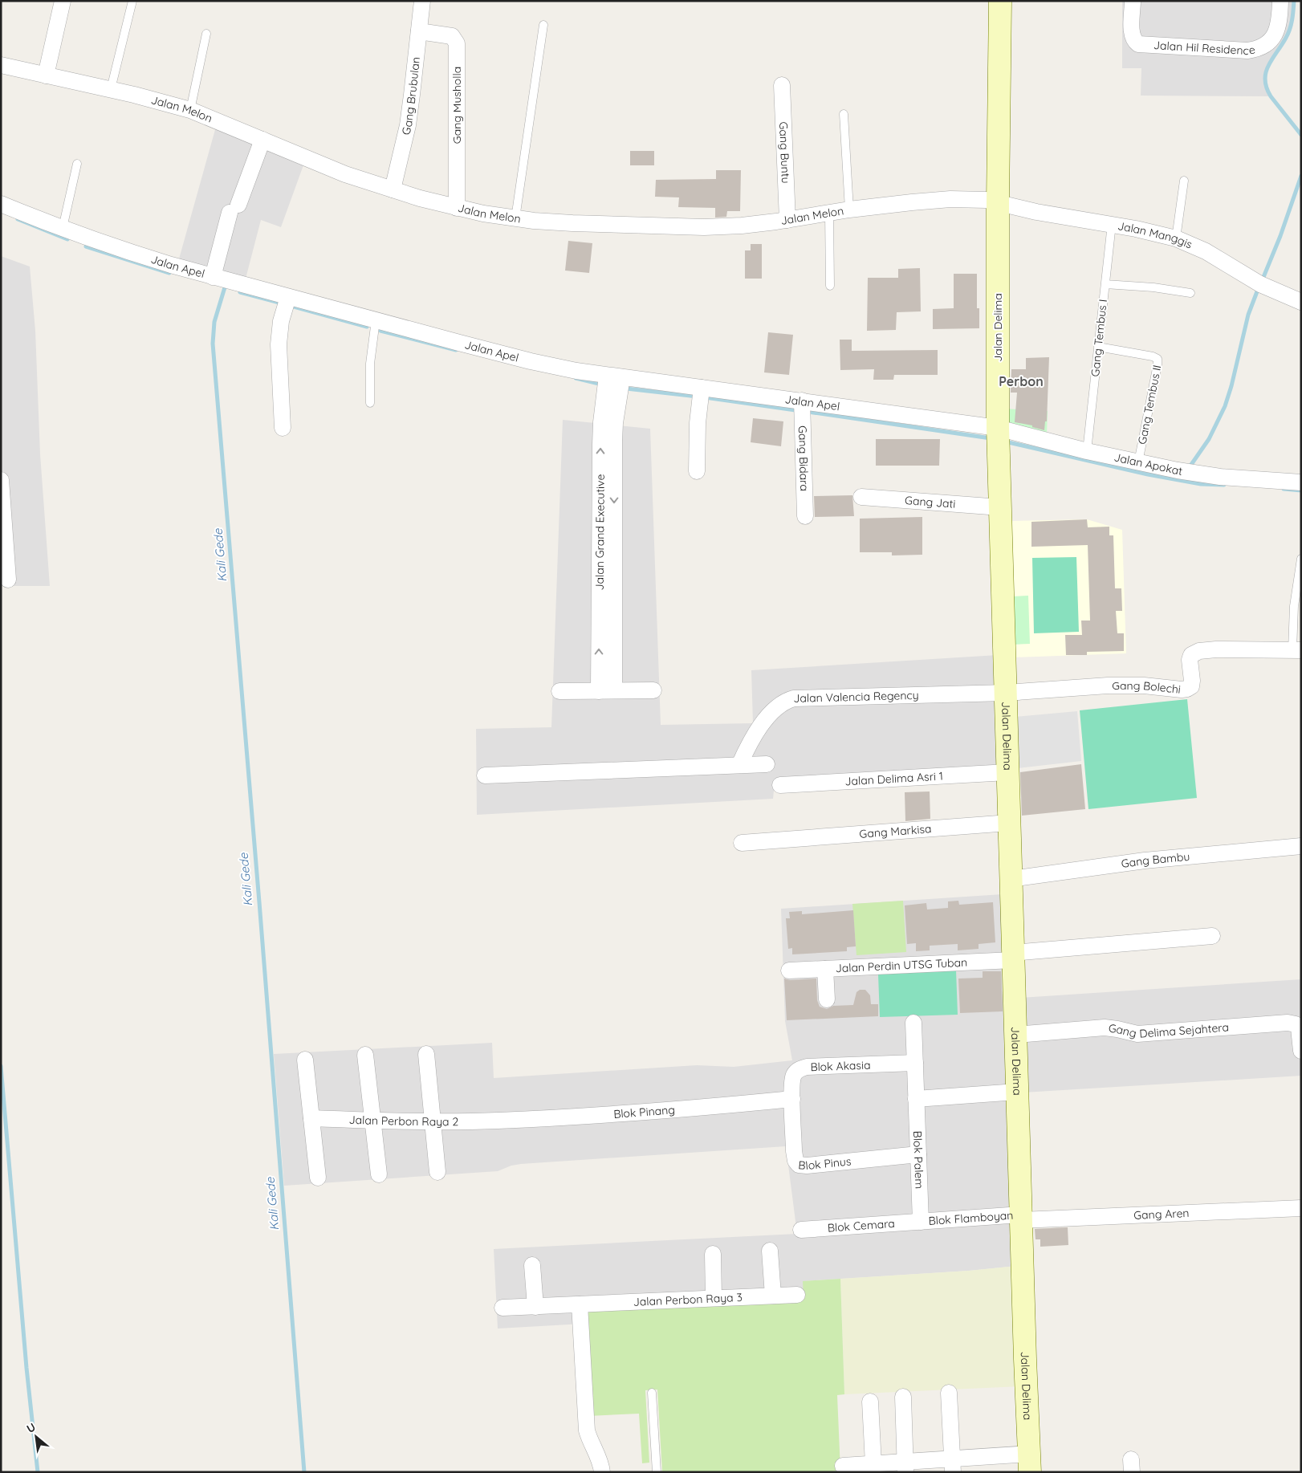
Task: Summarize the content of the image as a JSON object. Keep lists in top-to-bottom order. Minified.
{"streets":{"street":["Jalan Hil Residence","Gang Brubulan","Gang Musholla","Jalan Melon","Gang Buntu","Jalan Manggis","Jalan Apel","Jalan Delima","Gang Bidara","Jalan Apokat","Gang Jati","Jalan Grand Executive","Gang Bolechi","Jalan Valencia Regency","Jalan Delima Asri 1","Gang Markisa","Gang Bambu","Jalan Perdin UTSG Tuban","Gang Delima Sejahtera","Blok Akasia","Blok Pinang","Jalan Perbon Raya 2","Blok Palem","Blok Pinus","Gang Aren","Blok Flamboyan","Blok Cemara","Jalan Perbon Raya 3"],"lane":["Gang Tembus I","Gang Tembus II"]},"crossings":[["Gang Brubulan","Gang Musholla"],["Gang Brubulan","Jalan Melon"],["Gang Musholla","Jalan Melon"],["Jalan Melon","Gang Buntu"],["Jalan Melon","Jalan Manggis"],["Jalan Melon","Jalan Delima"],["Jalan Manggis","Jalan Delima"],["Jalan Manggis","Gang Tembus I"],["Jalan Apel","Jalan Delima"],["Jalan Apel","Gang Bidara"],["Jalan Apel","Jalan Apokat"],["Jalan Apel","Jalan Grand Executive"],["Jalan Delima","Jalan Apokat"],["Jalan Delima","Gang Jati"],["Jalan Delima","Gang Bolechi"],["Jalan Delima","Jalan Valencia Regency"],["Jalan Delima","Jalan Delima Asri 1"],["Jalan Delima","Gang Markisa"],["Jalan Delima","Gang Bambu"],["Jalan Delima","Jalan Perdin UTSG Tuban"],["Jalan Delima","Gang Delima Sejahtera"],["Jalan Delima","Gang Aren"],["Jalan Delima","Blok Flamboyan"],["Gang Tembus I","Gang Tembus II"],["Gang Tembus I","Jalan Apokat"],["Gang Tembus II","Jalan Apokat"],["Gang Bolechi","Jalan Valencia Regency"],["Blok Akasia","Blok Pinang"],["Blok Akasia","Blok Pinus"],["Blok Pinang","Jalan Perbon Raya 2"],["Blok Pinang","Blok Pinus"],["Blok Palem","Blok Pinus"],["Blok Palem","Blok Flamboyan"],["Blok Palem","Blok Cemara"],["Gang Aren","Blok Flamboyan"],["Blok Flamboyan","Blok Cemara"]],"districts":["Perbon"],"water":["Kali Gede"],"north":"top left"}
